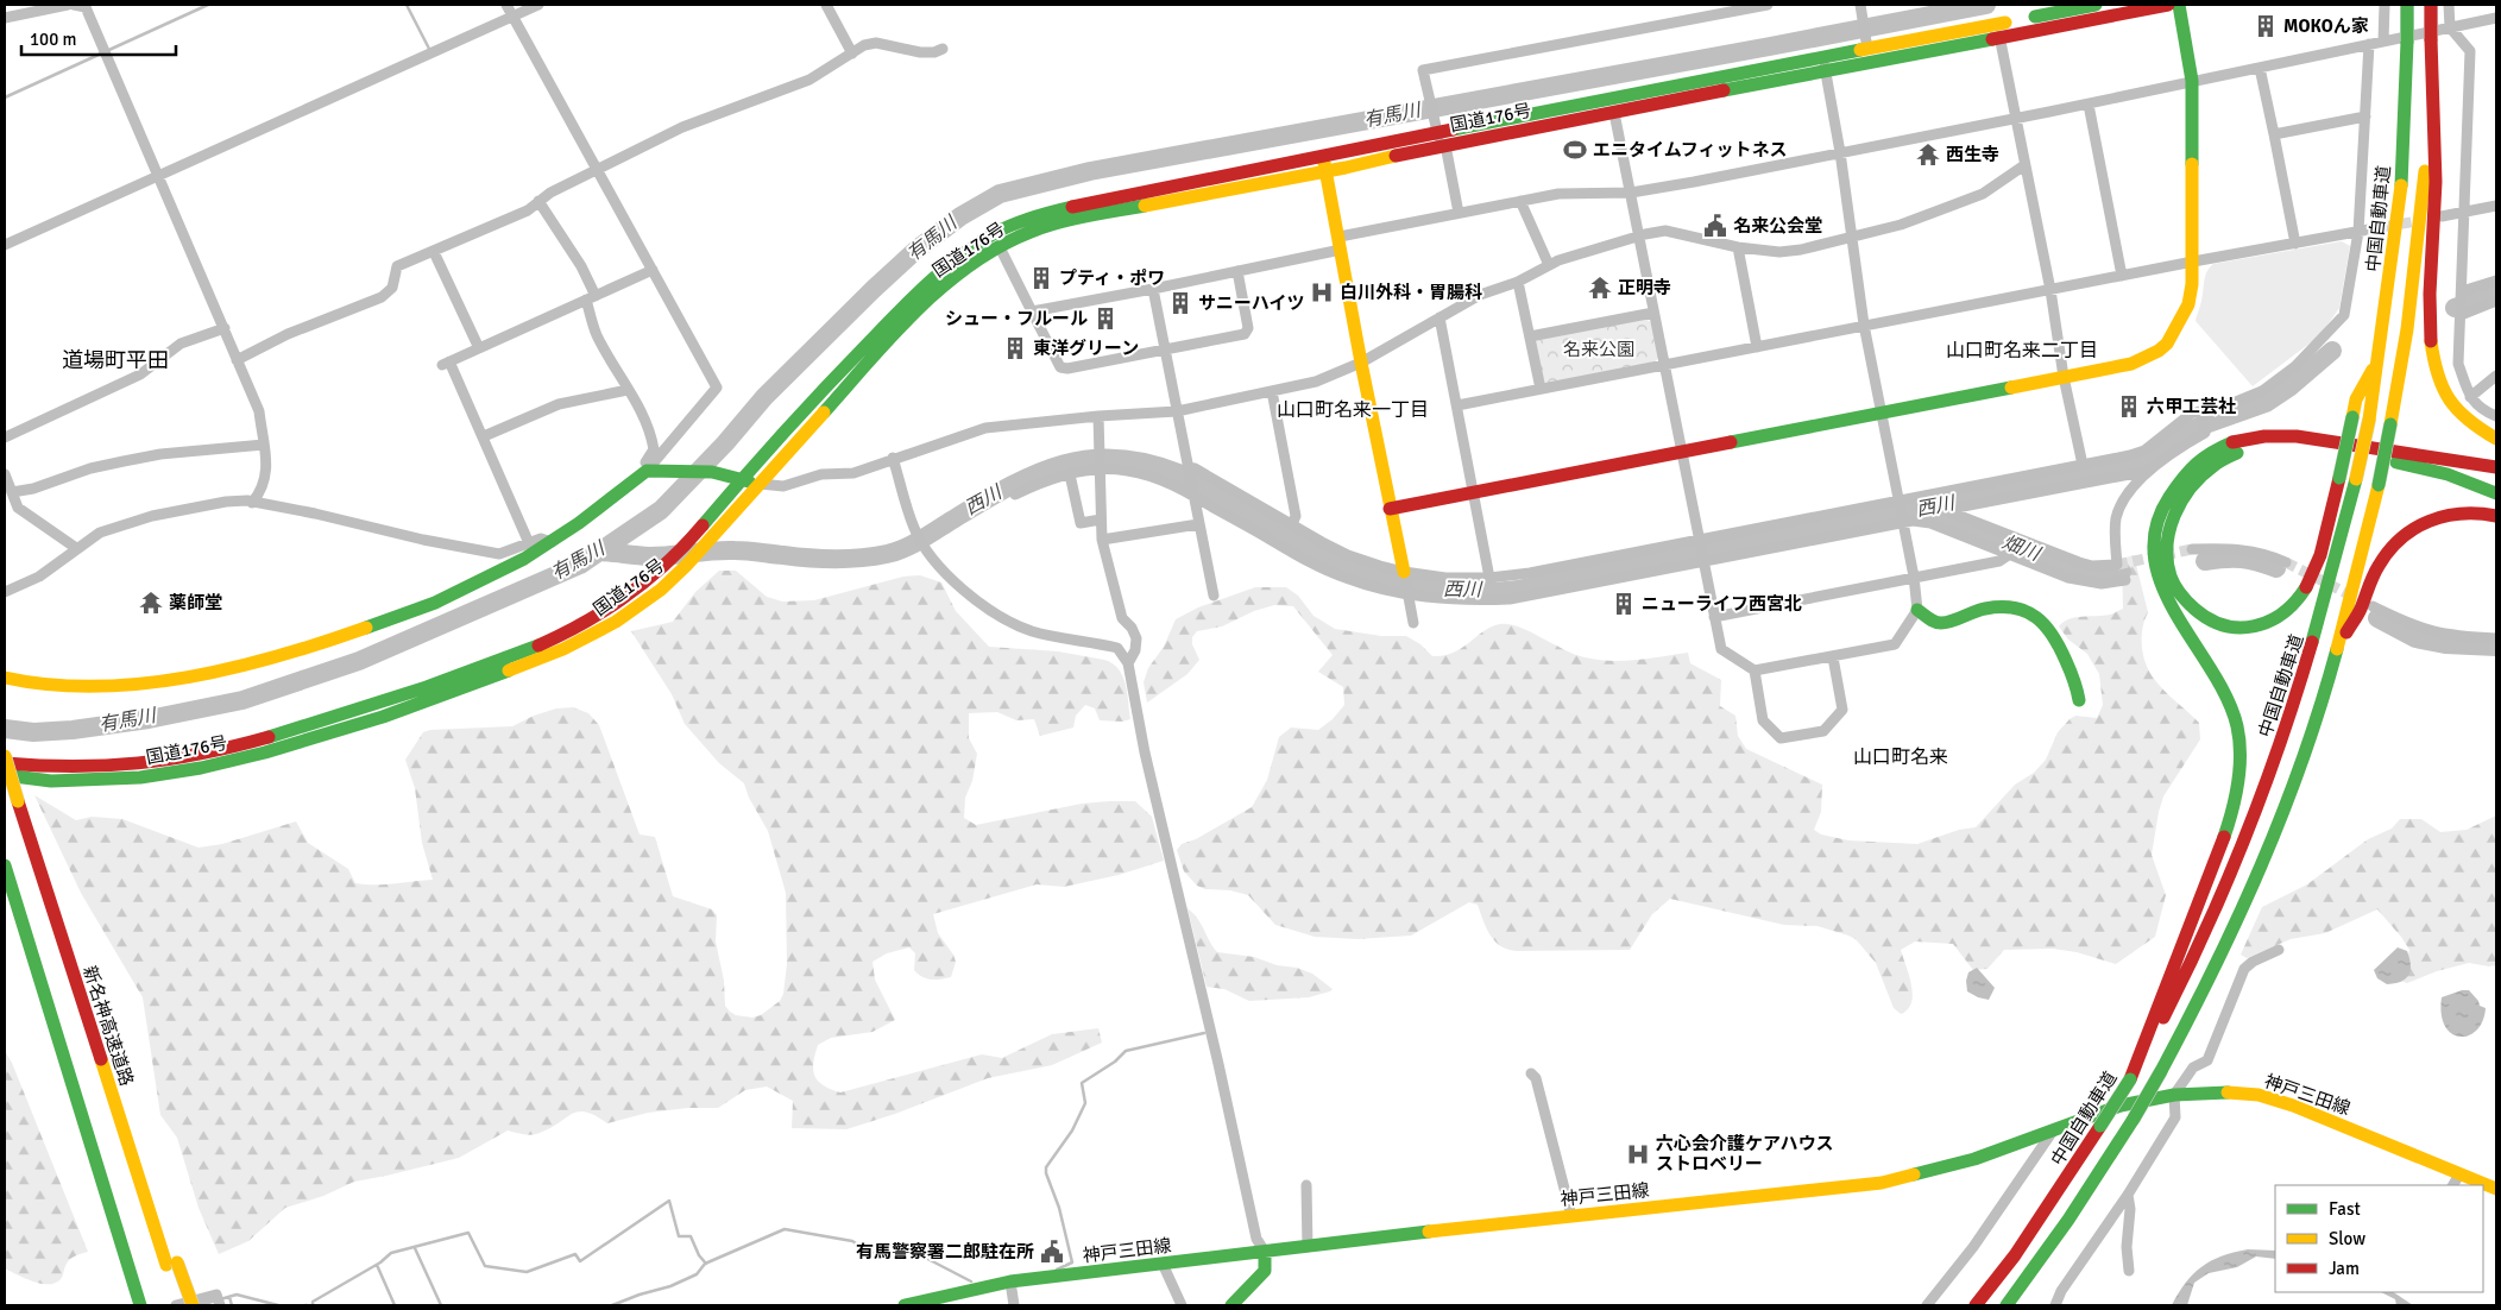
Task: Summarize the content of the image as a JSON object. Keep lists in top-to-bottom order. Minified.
{"streets":{"main road":["国道176号","中国自動車道","新名神高速道路","神戸三田線"]},"districts":["山口町名来二丁目","道場町平田","山口町名来一丁目","山口町名来"],"water":["有馬川","西川","畑川"],"parks":["名来公園"],"places":{"building":["MOKOん家","プティ・ポワ","サニーハイツ","シュー・フルール","東洋グリーン","六甲工芸社","ニューライフ西宮北"],"sports":["エニタイムフィットネス"],"temple":["西生寺","正明寺","薬師堂"],"public building":["名来公会堂","有馬警察署二郎駐在所"],"hospital":["白川外科・胃腸科","六心会介護ケアハウス ストロベリー"]},"legend":["Fast","Slow","Jam"],"scale_bar":"100 m"}
